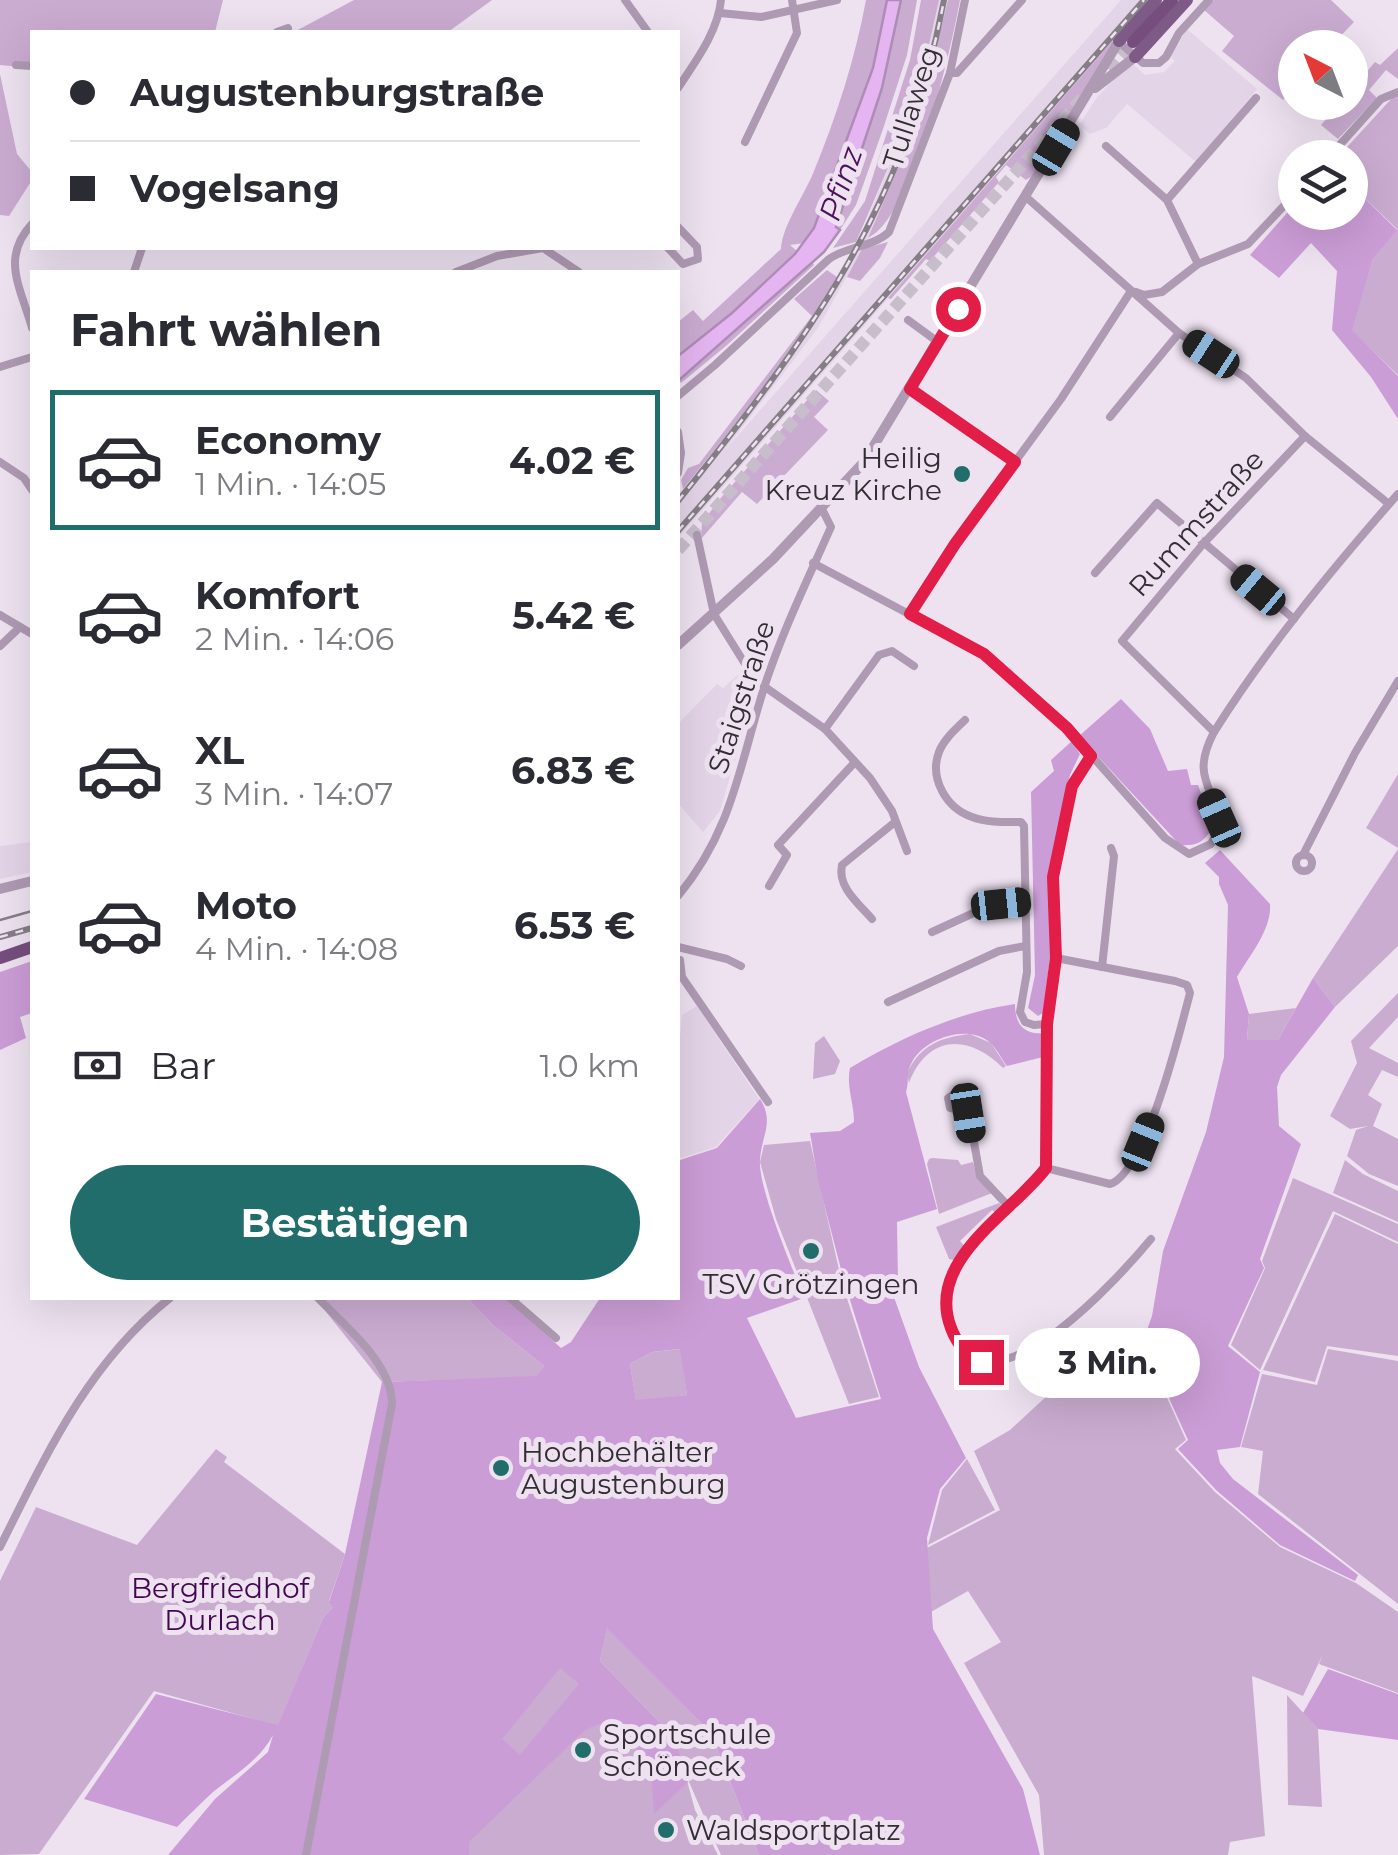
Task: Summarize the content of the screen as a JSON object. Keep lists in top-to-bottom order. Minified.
{"streets":{"street":["Tullaweg","Rummstraße","Staigstraße"]},"water":["Pfinz"],"parks":["Bergfriedhof Durlach"],"places":["Heilig Kreuz Kirche","TSV Grötzingen","Hochbehälter Augustenburg","Sportschule Schöneck","Waldsportplatz"],"north":"top left","page":{"banner":["Augustenburgstraße","Vogelsang"],"heading":"Fahrt wählen","list":[{"name":"Economy","note":"1 Min. · 14:05","value":"4.02 €"},{"name":"Komfort","note":"2 Min. · 14:06","value":"5.42 €"},{"name":"XL","note":"3 Min. · 14:07","value":"6.83 €"},{"name":"Moto","note":"4 Min. · 14:08","value":"6.53 €"}],"pay":["Bar","1.0 km"],"buttons":"Bestätigen","bubble":"3 Min."}}
